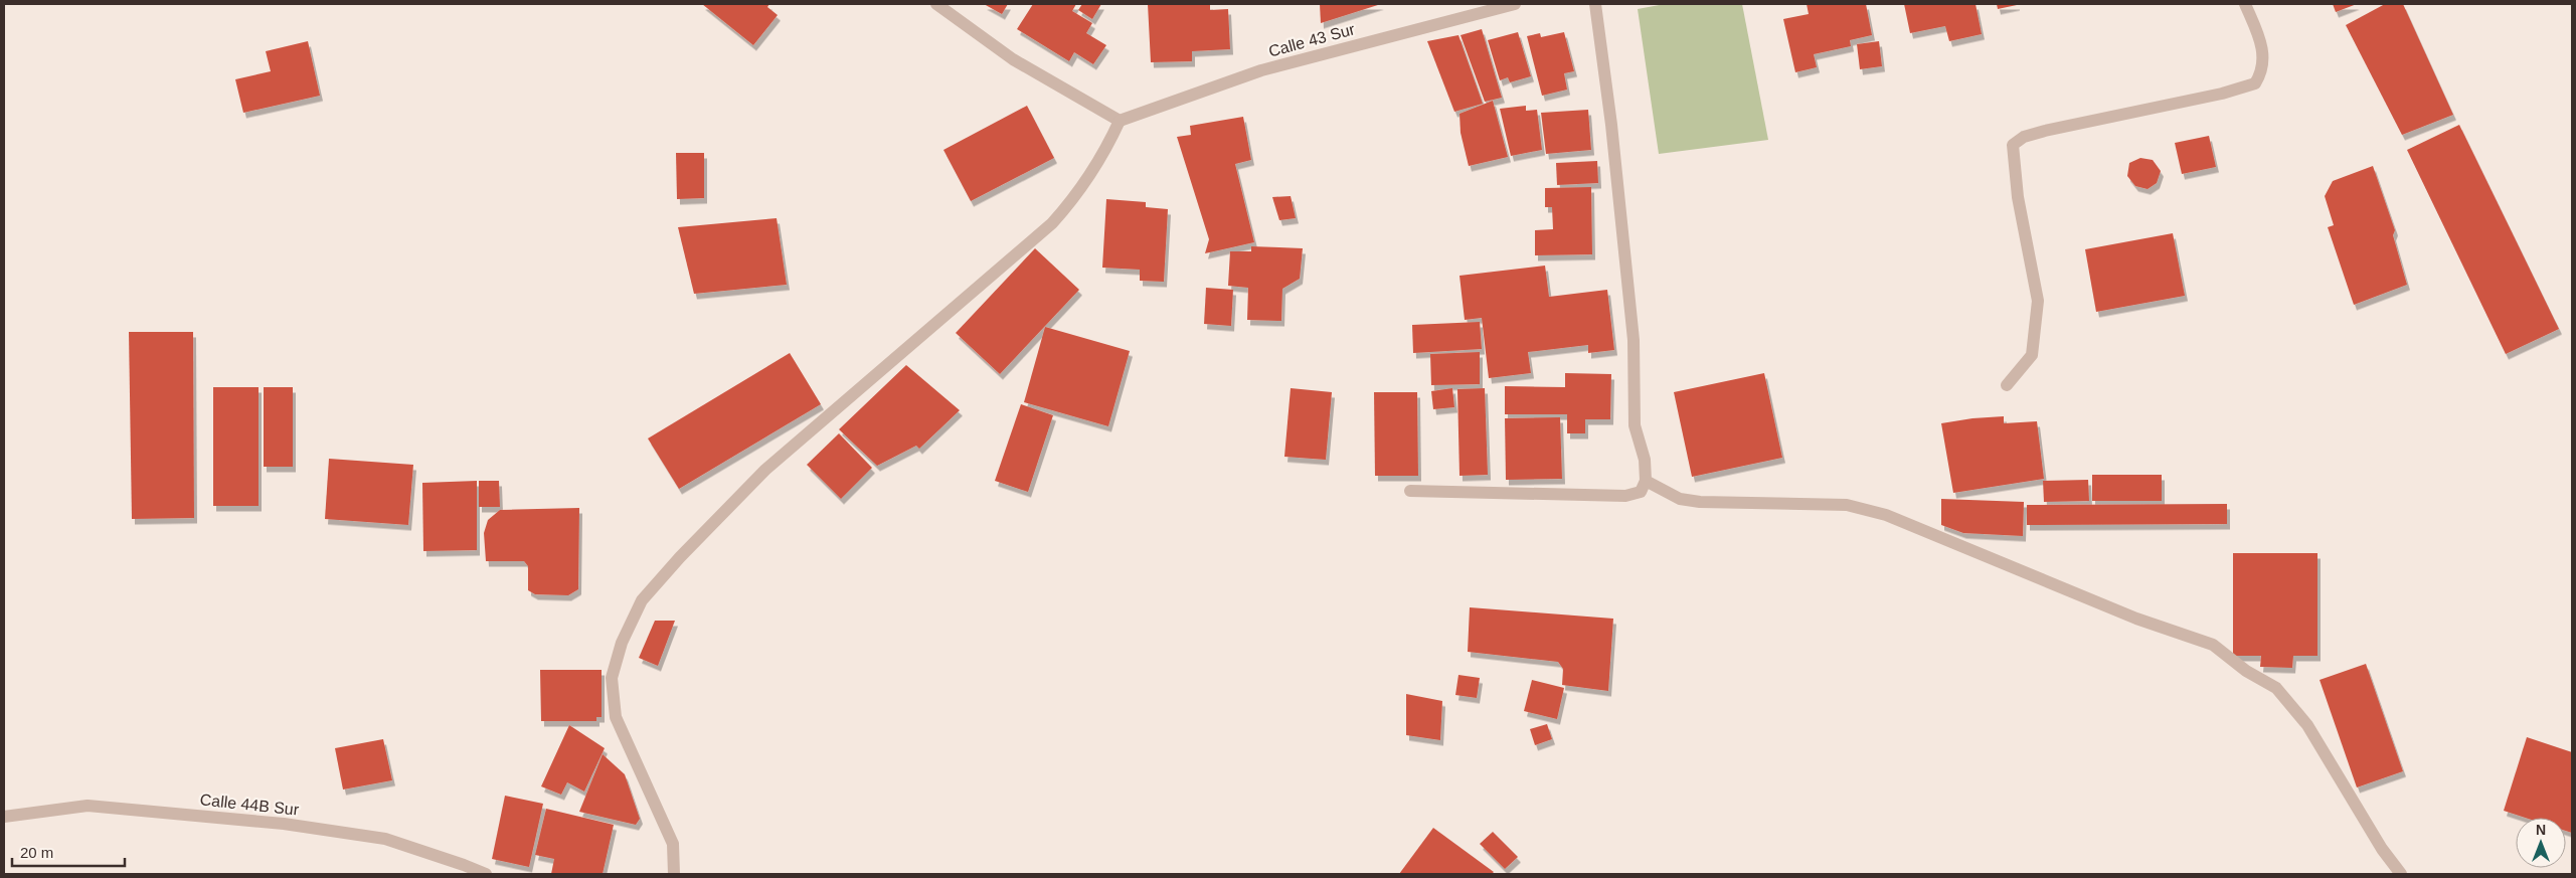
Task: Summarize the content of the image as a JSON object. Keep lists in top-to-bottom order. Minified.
{"streets":{"street":["Calle 43 Sur","Calle 44B Sur"]},"scale_bar":"20 m","north":"top"}
